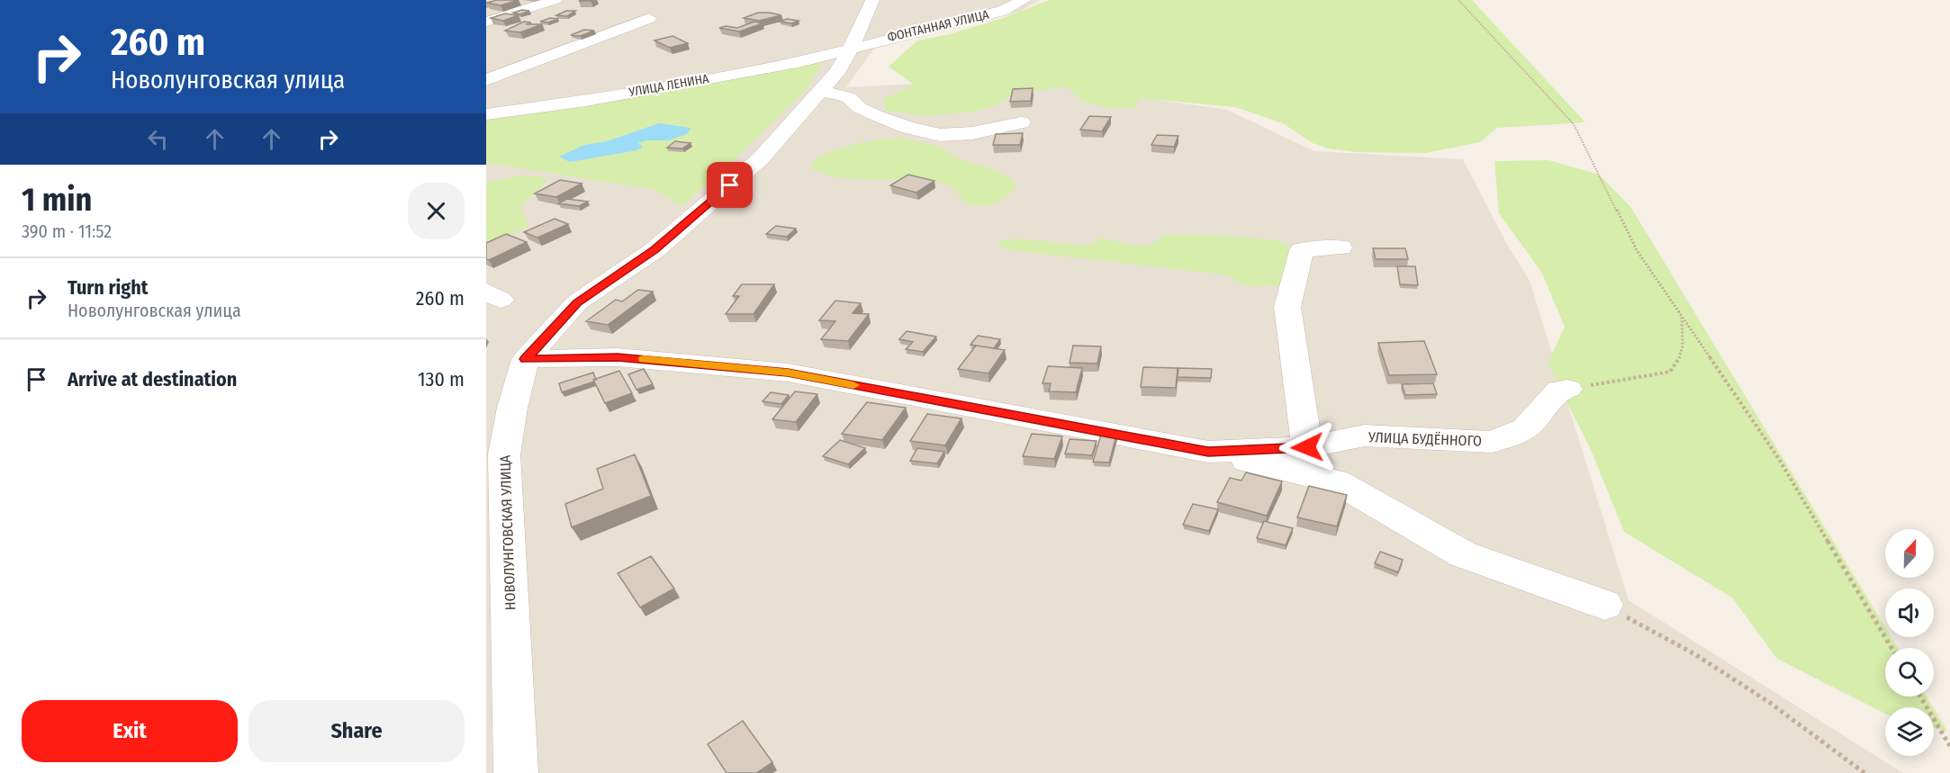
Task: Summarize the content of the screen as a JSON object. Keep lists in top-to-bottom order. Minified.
{"streets":{"street":["ФОНТАННАЯ УЛИЦА","УЛИЦА ЛЕНИНА","УЛИЦА БУДЁННОГО","НОВОЛУНГОВСКАЯ УЛИЦА"]},"crossings":[["ФОНТАННАЯ УЛИЦА","УЛИЦА ЛЕНИНА"],["ФОНТАННАЯ УЛИЦА","НОВОЛУНГОВСКАЯ УЛИЦА"],["УЛИЦА ЛЕНИНА","НОВОЛУНГОВСКАЯ УЛИЦА"]],"north":"top","page":{"turn":["260 m","Новолунговская улица"],"heading":["1 min","390 m · 11:52"],"list":[{"name":"Turn right","note":"Новолунговская улица","value":"260 m"},{"name":"Arrive at destination","value":"130 m"}],"buttons":["Exit","Share"]}}
